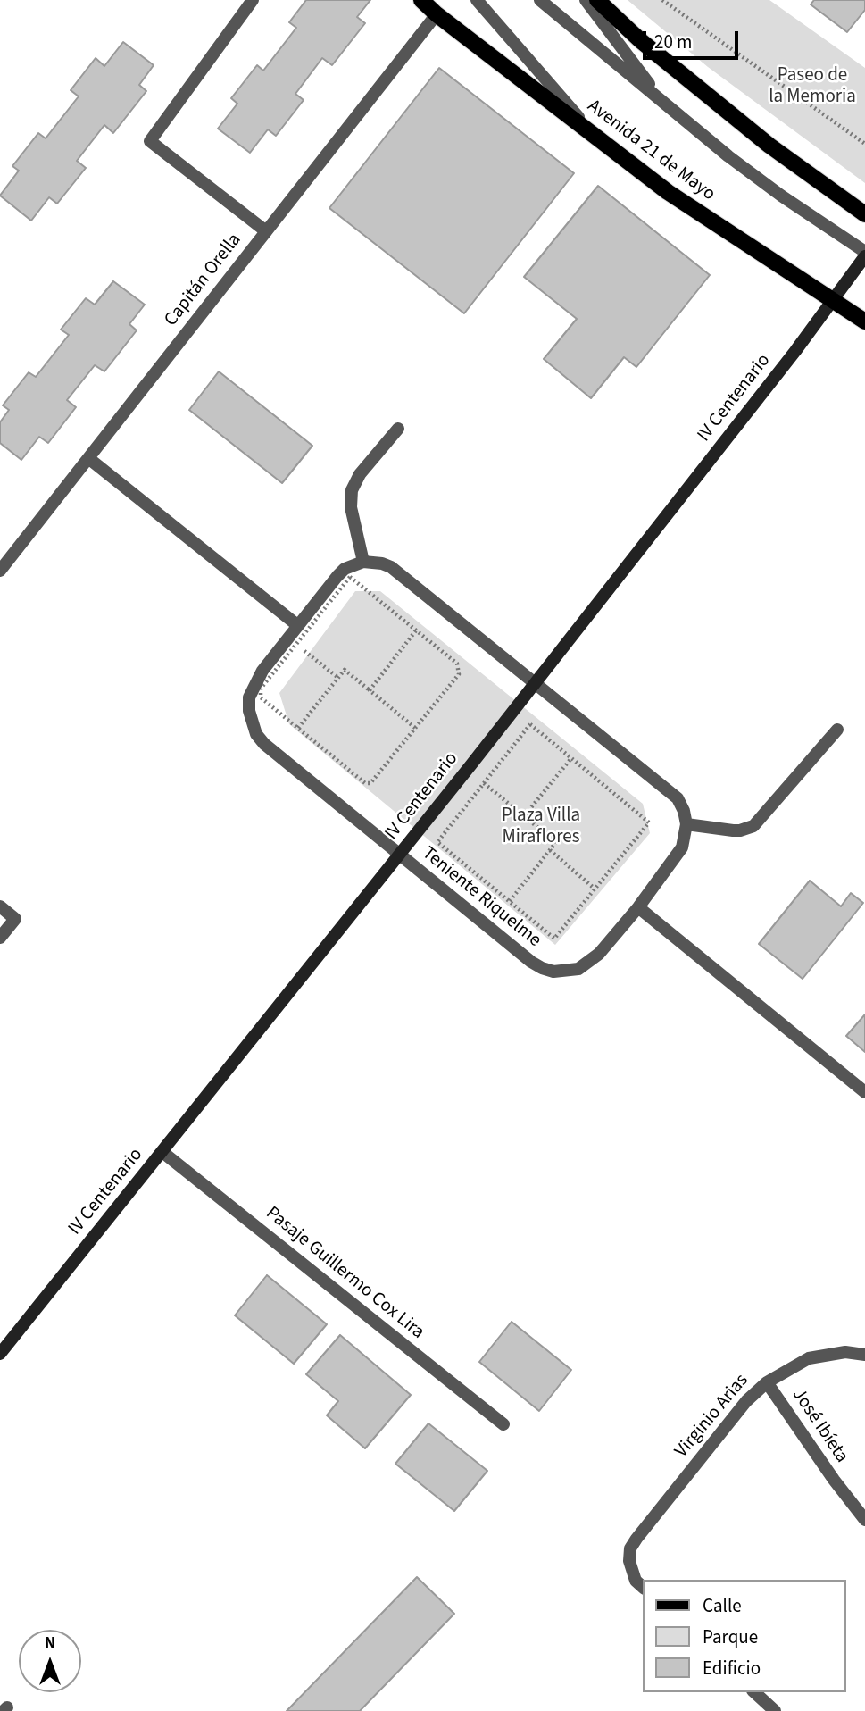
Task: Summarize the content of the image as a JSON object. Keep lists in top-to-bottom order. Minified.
{"streets":{"main road":["Avenida 21 de Mayo"],"street":["Capitán Orella","IV Centenario","Teniente Riquelme","Pasaje Guillermo Cox Lira","Virginio Arias","José Ibíeta"]},"crossings":[["Avenida 21 de Mayo","Capitán Orella"],["Avenida 21 de Mayo","IV Centenario"],["IV Centenario","Teniente Riquelme"],["IV Centenario","Pasaje Guillermo Cox Lira"],["Virginio Arias","José Ibíeta"]],"parks":["Paseo de la Memoria","Plaza Villa Miraflores"],"legend":["Calle","Parque","Edificio"],"scale_bar":"20 m","north":"top"}
